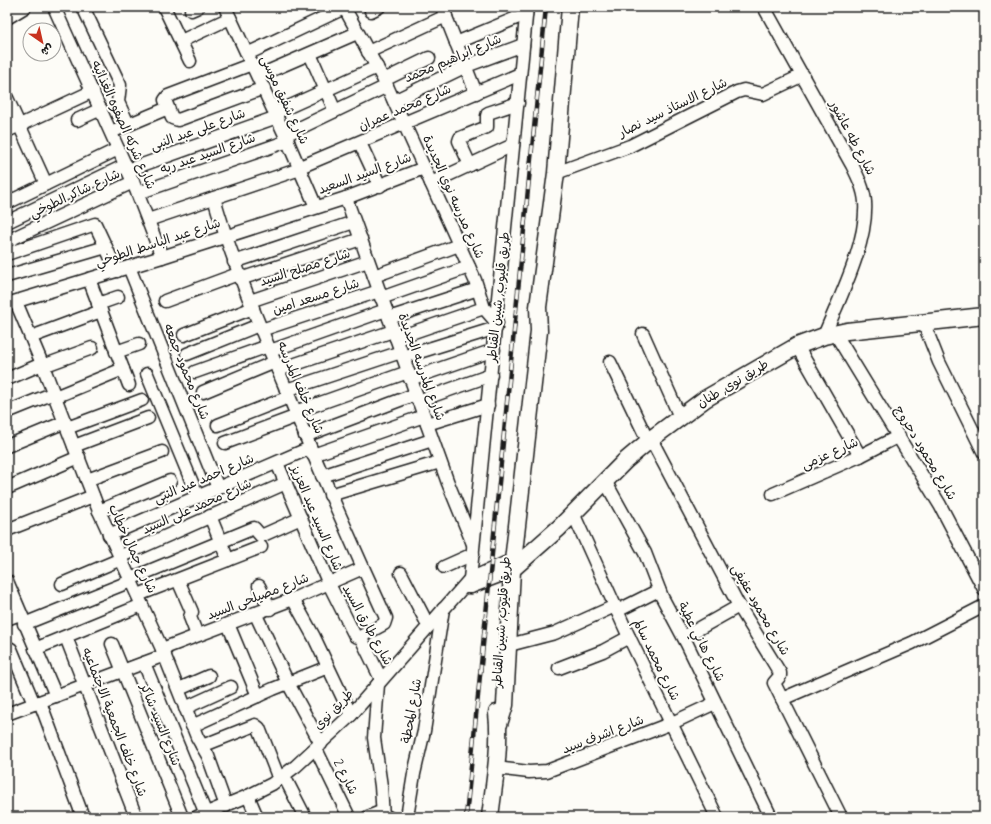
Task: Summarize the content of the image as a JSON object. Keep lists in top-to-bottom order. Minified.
{"streets":{"main road":["طريق قليوب, شبين القناطر","طريق نوى, طنان"],"street":["شارع ابراهيم محمد","شارع شفيق موسى","شارع محمد عمران","شارع الاستاذ سيد نصار","شارع شركه الصفوه الغذائيه","شارع على عبد النبى","شارع طه عاشور","شارع السيد عبد ربه","شارع السيد السعيد","شارع شاكر الطوخي","شارع مدرسه نوي الجديدة","شارع عبد الباسط الطوخي","شارع مصلح السيد","شارع مسعد امين","شارع المدرسه الجديدة","شارع محمود جمعه","شارع خلف المدرسه","شارع محمود دحروج","شارع عزمى","شارع احمد عبد النبى","شارع محمد على السيد","شارع السيد عبد العزيز","شارع جمال خطاب","شارع مصيلحى السيد","شارع محمود عفيفى","شارع طارق السيد","شارع هاني عطية","شارع محمد سالم","طريق نوى","شارع المحطة","شارع خلف الجمعية الاجتماعيه","شارع السيد شاكر","شارع اشرف سيد","شارع 2"]},"crossings":[["شارع ابراهيم محمد","شارع مدرسه نوي الجديدة"],["شارع ابراهيم محمد","طريق قليوب, شبين القناطر"],["شارع شفيق موسى","شارع محمد عمران"],["شارع شفيق موسى","شارع على عبد النبى"],["شارع شفيق موسى","شارع السيد عبد ربه"],["شارع شفيق موسى","شارع السيد السعيد"],["شارع شفيق موسى","شارع عبد الباسط الطوخي"],["شارع محمد عمران","شارع شركه الصفوه الغذائيه"],["شارع محمد عمران","شارع مدرسه نوي الجديدة"],["شارع محمد عمران","طريق قليوب, شبين القناطر"],["شارع محمد عمران","شارع خلف المدرسه"],["شارع الاستاذ سيد نصار","شارع طه عاشور"],["شارع الاستاذ سيد نصار","طريق قليوب, شبين القناطر"],["شارع شركه الصفوه الغذائيه","شارع على عبد النبى"],["شارع شركه الصفوه الغذائيه","شارع السيد عبد ربه"],["شارع شركه الصفوه الغذائيه","شارع شاكر الطوخي"],["شارع شركه الصفوه الغذائيه","شارع عبد الباسط الطوخي"],["شارع على عبد النبى","شارع مدرسه نوي الجديدة"],["شارع طه عاشور","طريق نوى, طنان"],["شارع طه عاشور","شارع محمود دحروج"],["شارع السيد عبد ربه","شارع شاكر الطوخي"],["شارع السيد عبد ربه","شارع مدرسه نوي الجديدة"],["شارع السيد السعيد","شارع مدرسه نوي الجديدة"],["شارع السيد السعيد","شارع عبد الباسط الطوخي"],["شارع السيد السعيد","شارع المدرسه الجديدة"],["شارع مدرسه نوي الجديدة","شارع مسعد امين"],["شارع مدرسه نوي الجديدة","طريق قليوب, شبين القناطر"],["شارع عبد الباسط الطوخي","شارع محمود جمعه"],["شارع عبد الباسط الطوخي","شارع خلف المدرسه"],["شارع عبد الباسط الطوخي","شارع جمال خطاب"],["شارع مصلح السيد","شارع المدرسه الجديدة"],["شارع مصلح السيد","شارع خلف المدرسه"],["شارع مسعد امين","شارع المدرسه الجديدة"],["شارع مسعد امين","شارع خلف المدرسه"],["طريق قليوب, شبين القناطر","شارع المدرسه الجديدة"],["طريق قليوب, شبين القناطر","طريق نوى, طنان"],["طريق قليوب, شبين القناطر","شارع احمد عبد النبى"],["طريق قليوب, شبين القناطر","طريق نوى"],["طريق قليوب, شبين القناطر","شارع اشرف سيد"],["شارع المدرسه الجديدة","شارع احمد عبد النبى"],["شارع محمود جمعه","شارع احمد عبد النبى"],["طريق نوى, طنان","شارع محمود دحروج"],["طريق نوى, طنان","شارع محمود عفيفى"],["طريق نوى, طنان","شارع هاني عطية"],["طريق نوى, طنان","شارع محمد سالم"],["طريق نوى, طنان","طريق نوى"],["شارع خلف المدرسه","شارع احمد عبد النبى"],["شارع خلف المدرسه","شارع مصيلحى السيد"],["شارع خلف المدرسه","شارع طارق السيد"],["شارع محمود دحروج","شارع عزمى"],["شارع احمد عبد النبى","شارع السيد عبد العزيز"],["شارع احمد عبد النبى","شارع جمال خطاب"],["شارع محمد على السيد","شارع السيد عبد العزيز"],["شارع محمد على السيد","شارع جمال خطاب"],["شارع السيد عبد العزيز","شارع مصيلحى السيد"],["شارع السيد عبد العزيز","شارع طارق السيد"],["شارع جمال خطاب","شارع مصيلحى السيد"],["شارع جمال خطاب","طريق نوى"],["شارع مصيلحى السيد","شارع طارق السيد"],["شارع مصيلحى السيد","شارع خلف الجمعية الاجتماعيه"],["شارع مصيلحى السيد","شارع السيد شاكر"],["شارع مصيلحى السيد","شارع 2"],["شارع طارق السيد","طريق نوى"],["شارع هاني عطية","شارع اشرف سيد"],["شارع محمد سالم","شارع اشرف سيد"],["طريق نوى","شارع المحطة"],["طريق نوى","شارع 2"]],"north":"bottom right"}
